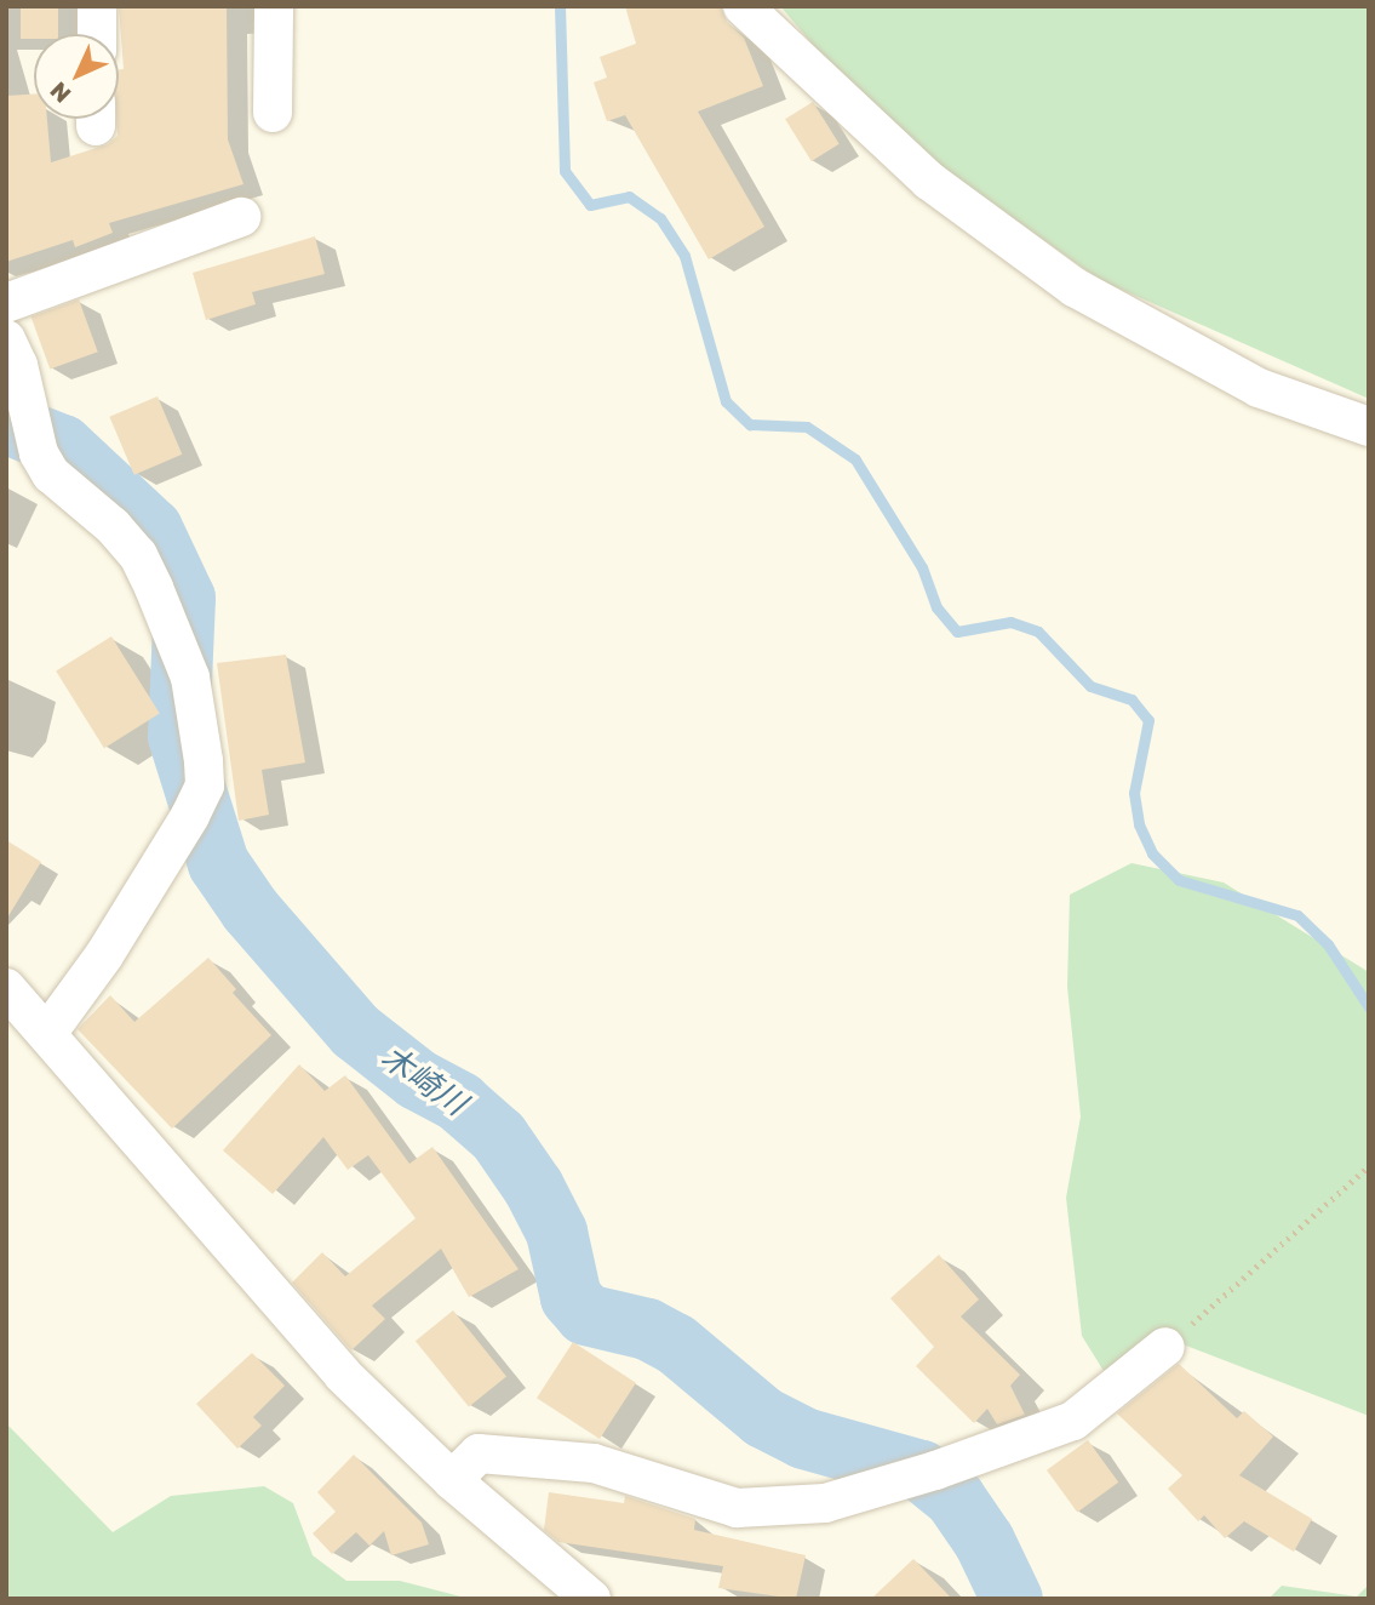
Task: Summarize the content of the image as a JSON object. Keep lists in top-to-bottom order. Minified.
{"water":["木崎川"],"north":"bottom left"}
